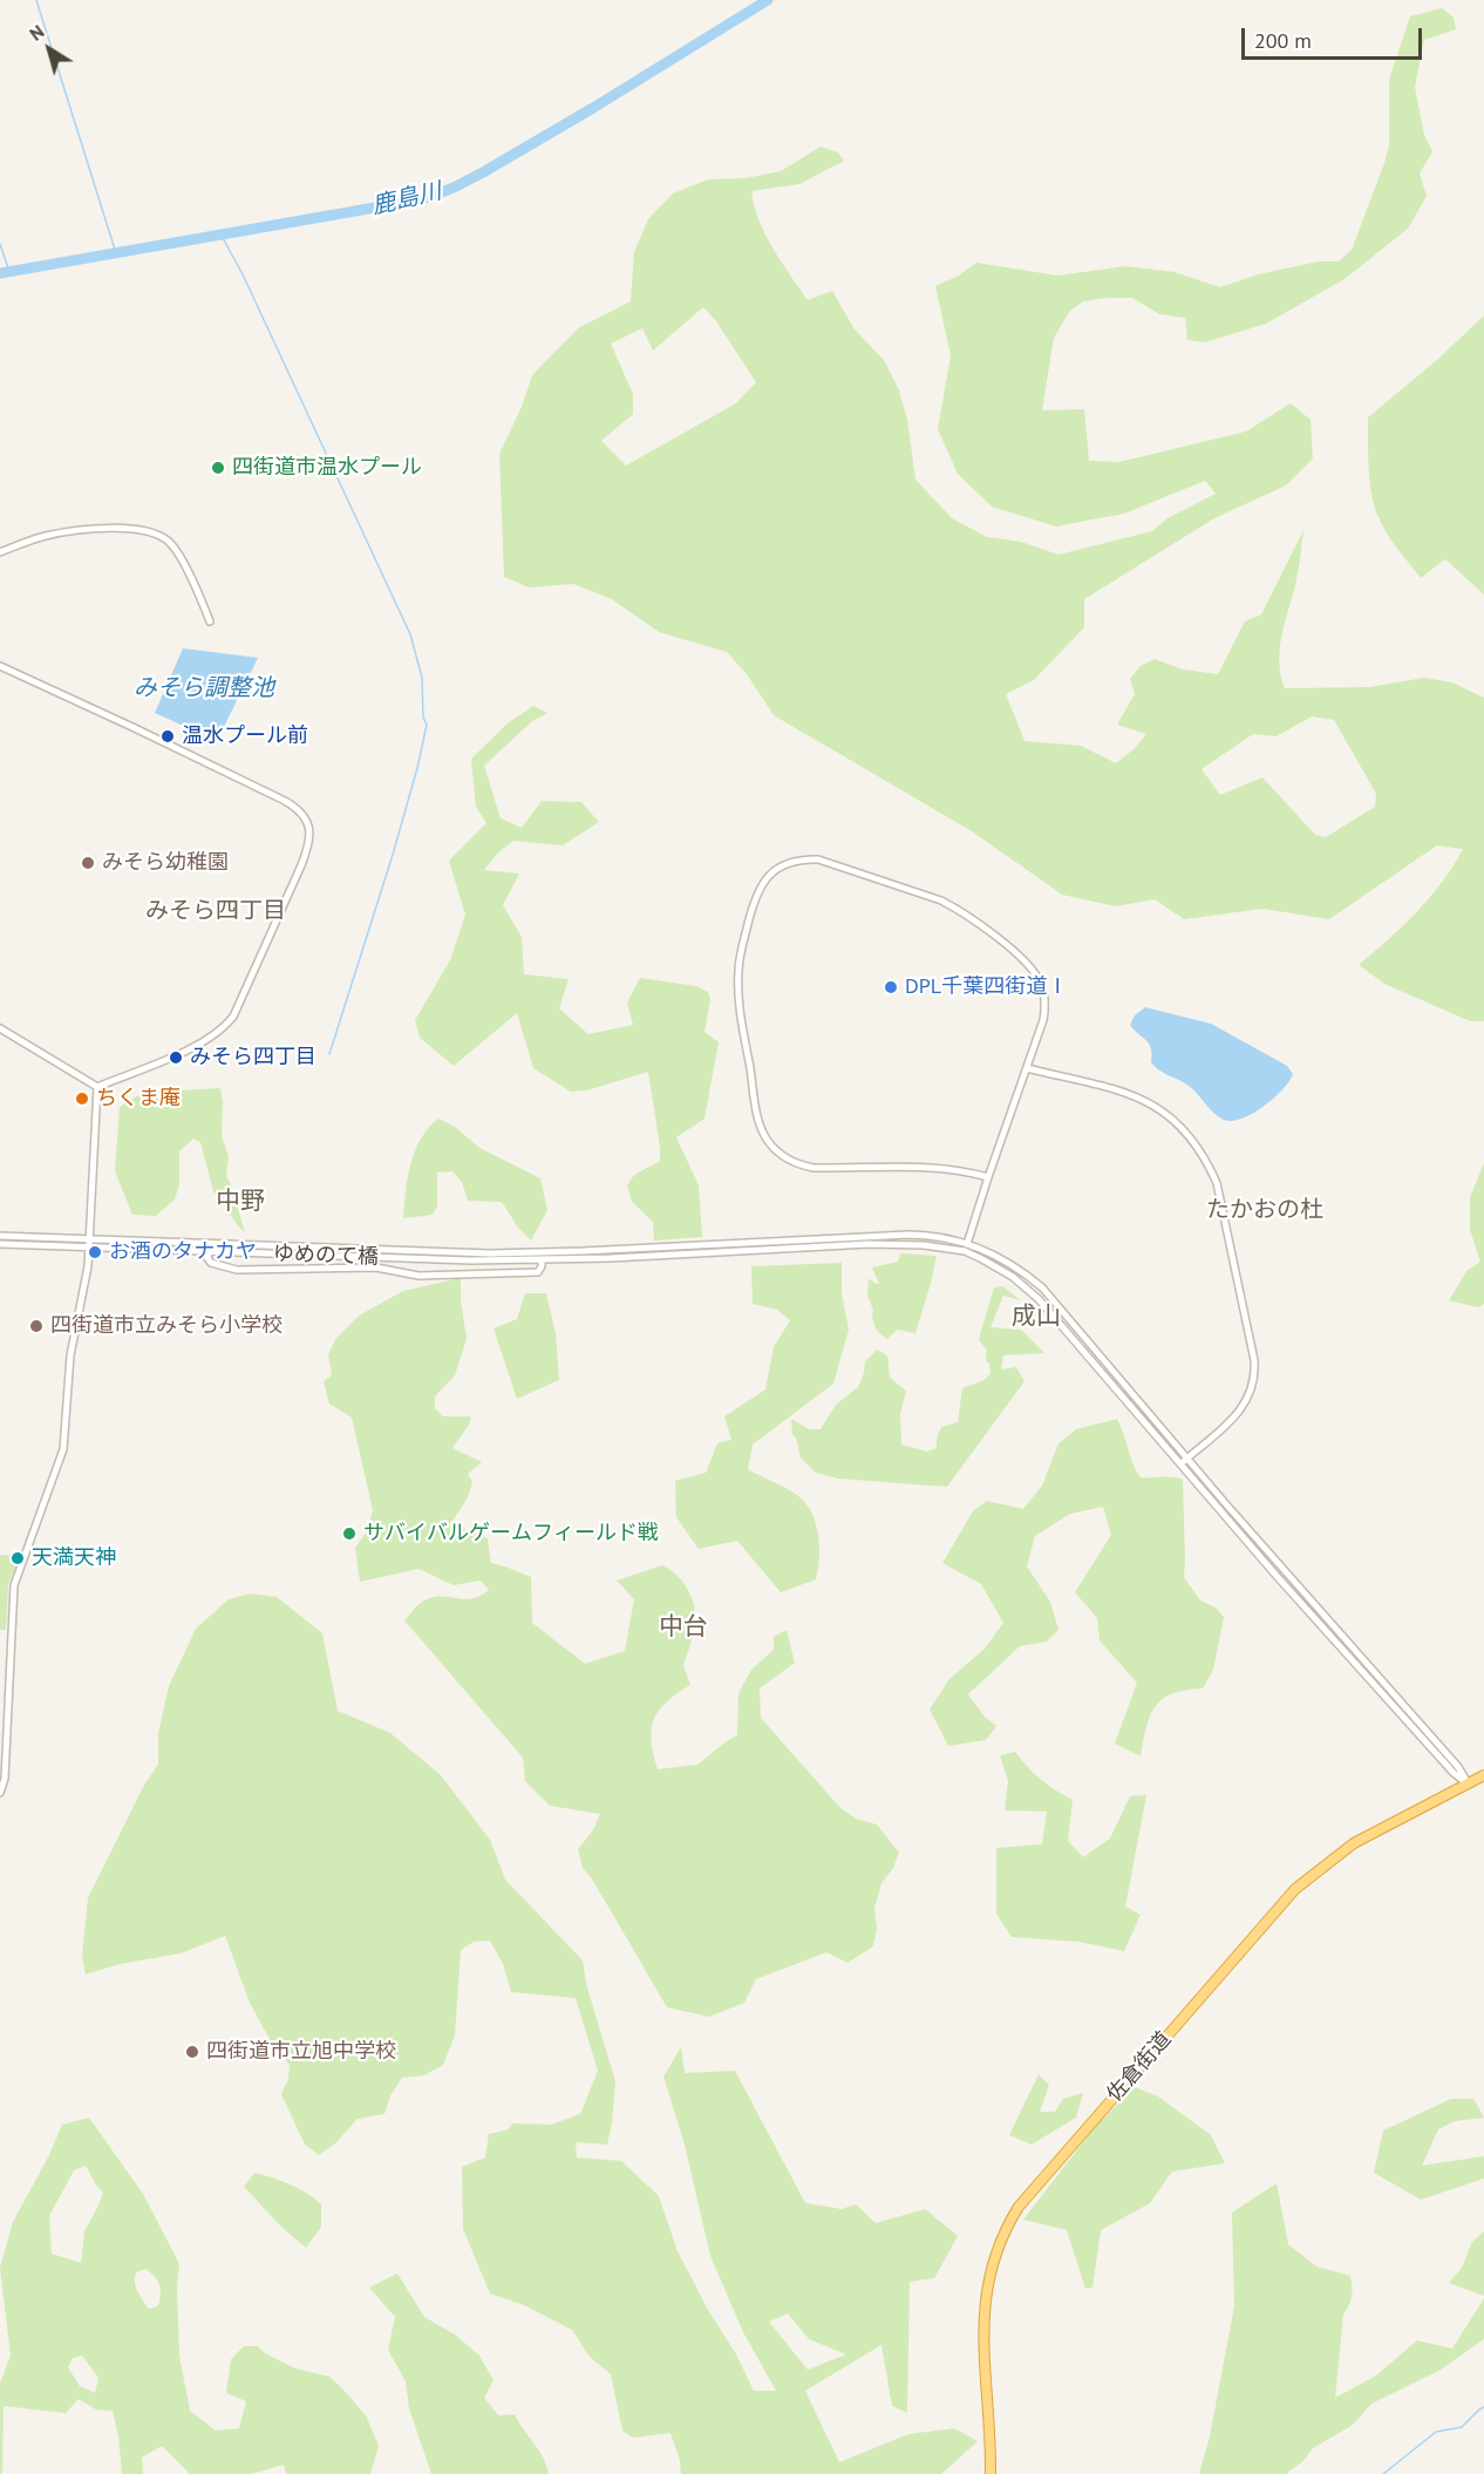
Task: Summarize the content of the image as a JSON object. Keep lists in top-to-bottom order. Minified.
{"streets":{"highway":["佐倉街道"],"street":["ゆめのて橋"]},"districts":["みそら四丁目","中野","たかおの杜","成山","中台"],"water":["鹿島川","みそら調整池"],"places":["四街道市温水プール","温水プール前","みそら幼稚園","DPL千葉四街道Ⅰ","みそら四丁目","ちくま庵","お酒のタナカヤ","四街道市立みそら小学校","サバイバルゲームフィールド戦","天満天神","四街道市立旭中学校"],"scale_bar":"200 m","north":"top left"}
